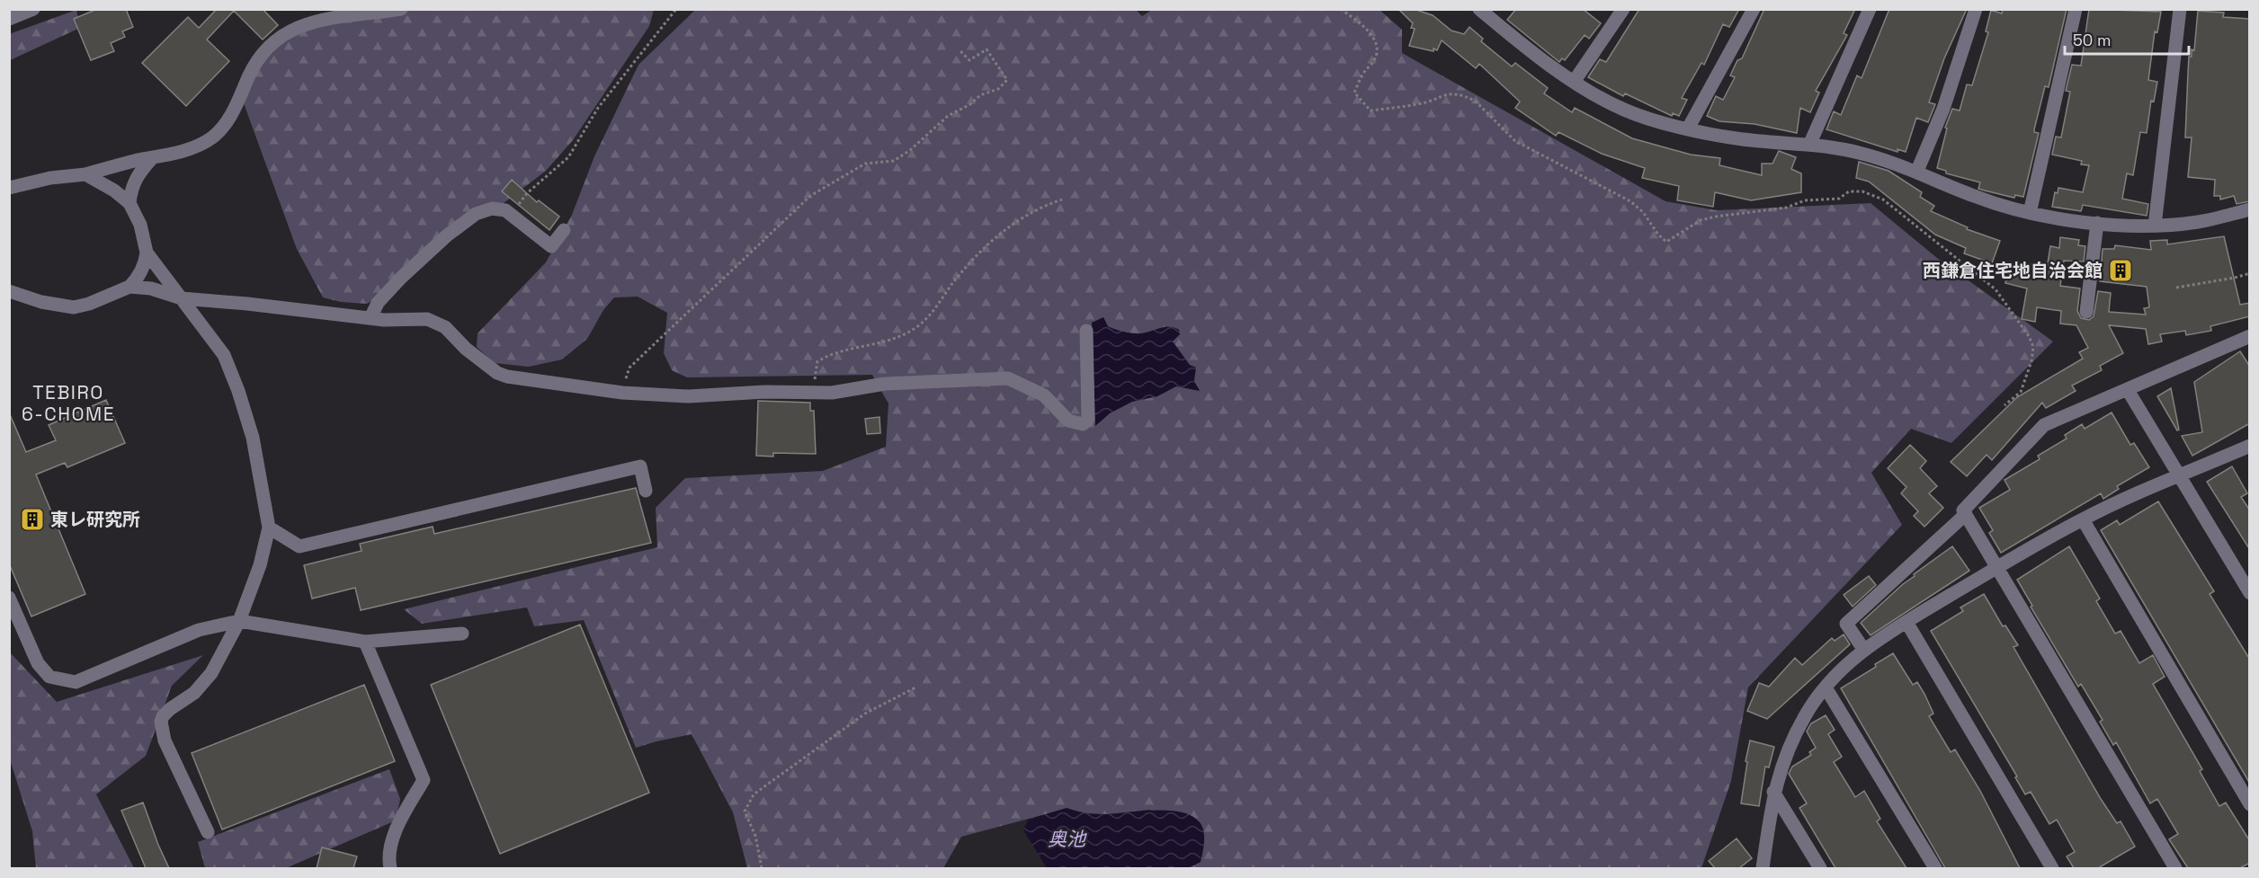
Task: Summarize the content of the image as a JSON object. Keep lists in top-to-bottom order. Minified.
{"districts":["TEBIRO 6-CHOME"],"water":["奥池"],"places":{"building":["西鎌倉住宅地自治会館","東レ研究所"]},"scale_bar":"50 m"}
